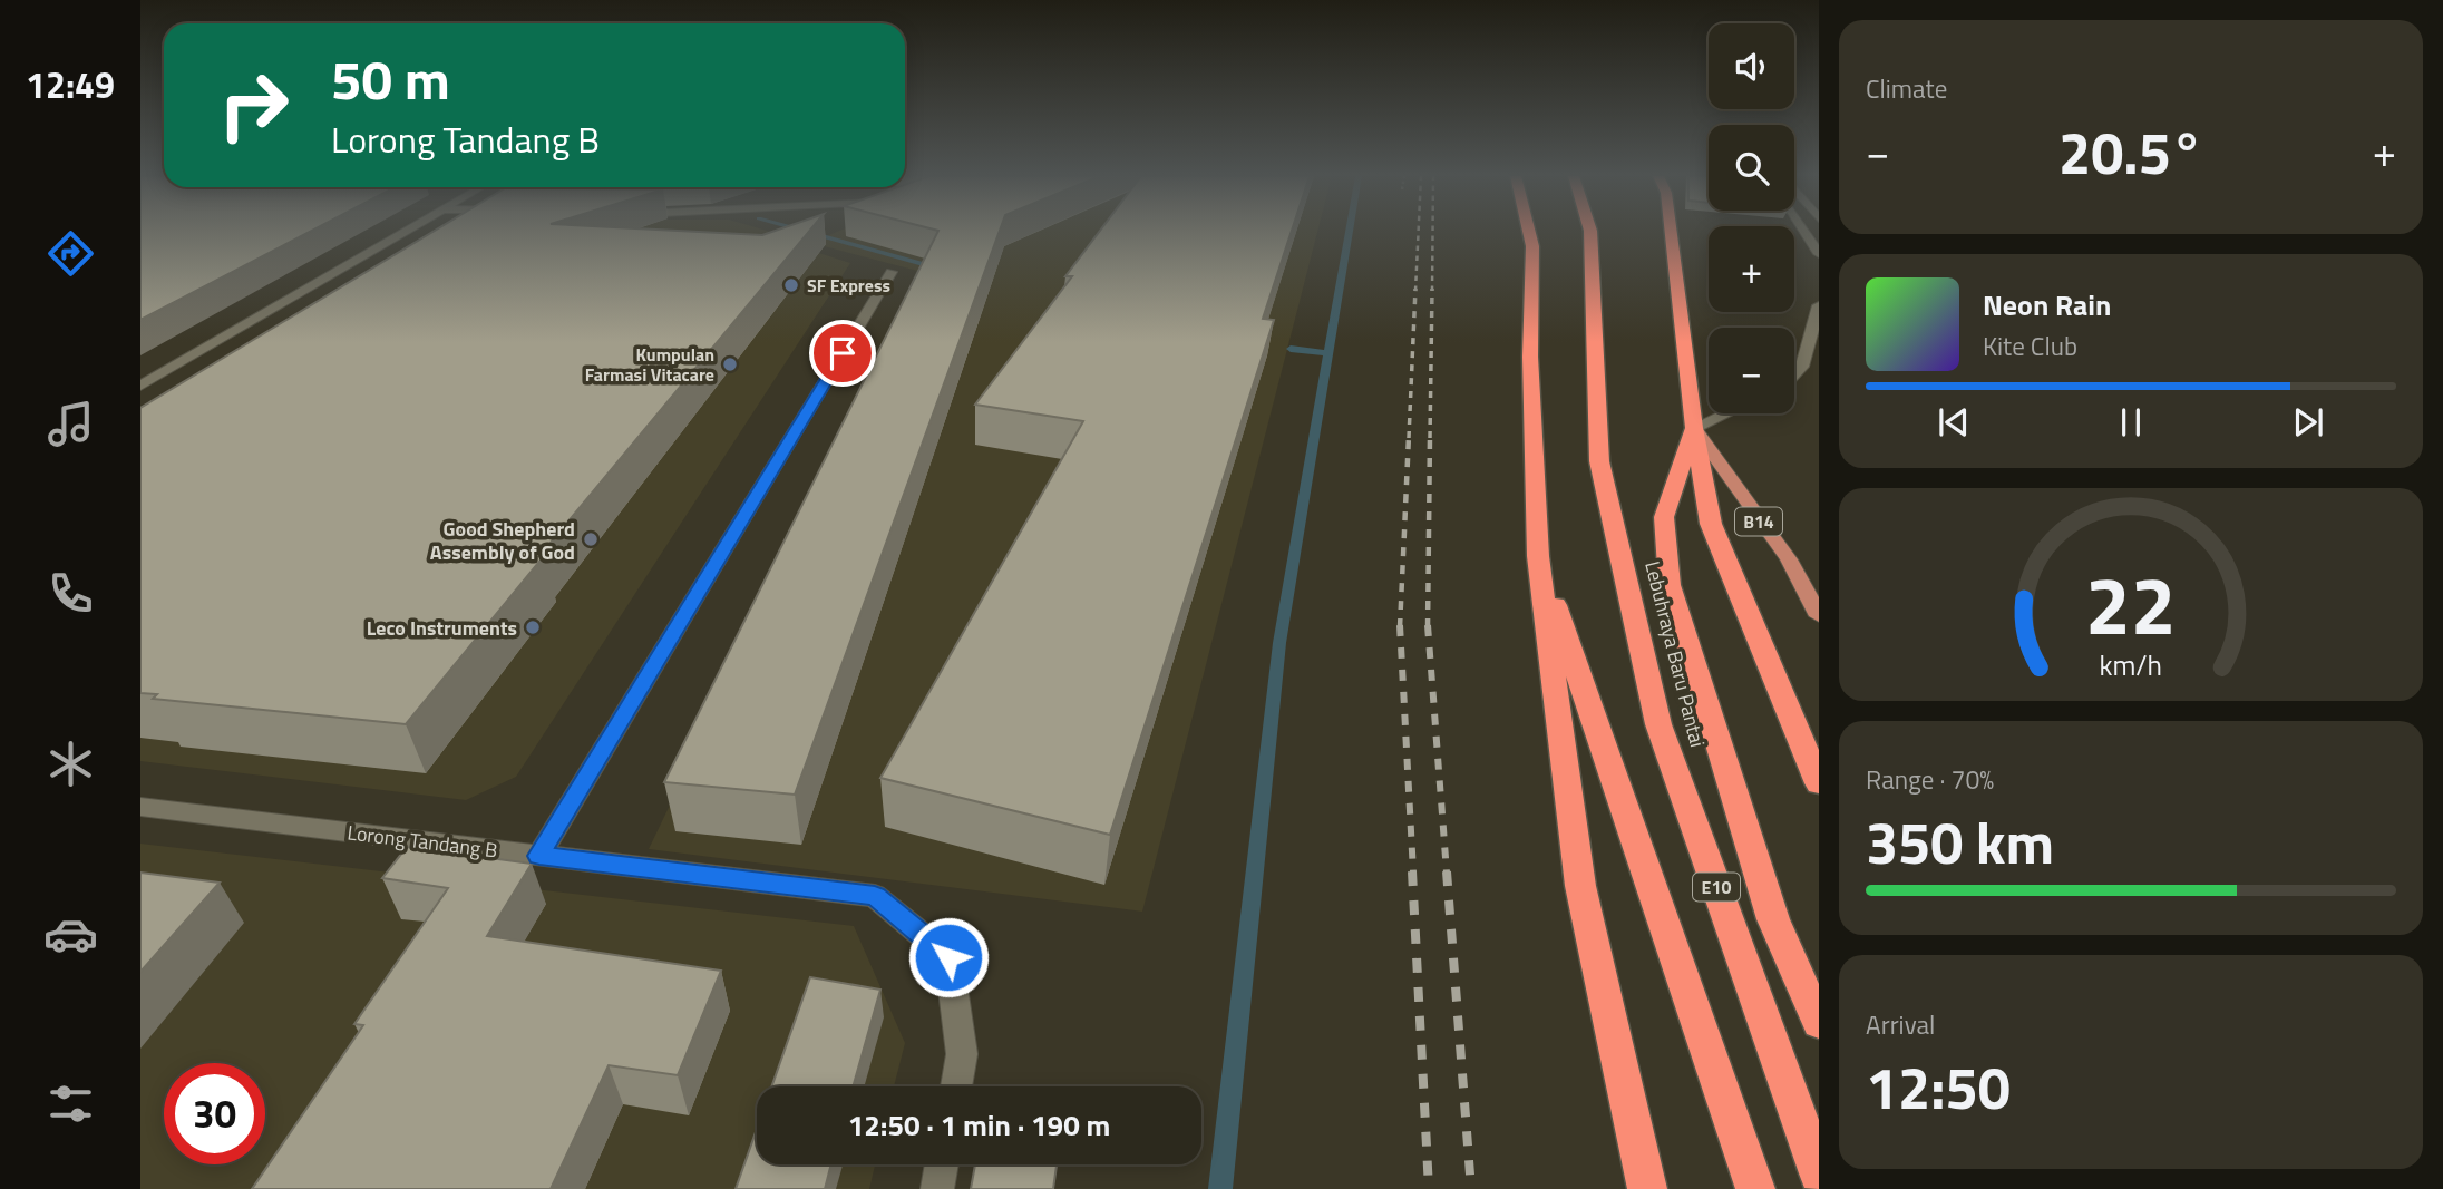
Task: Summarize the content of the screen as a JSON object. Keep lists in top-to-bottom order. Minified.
{"streets":{"highway":["Lebuhraya Baru Pantai","E10"],"main road":["B14"],"street":["Lorong Tandang B"]},"places":["SF Express","Kumpulan Farmasi Vitacare","Good Shepherd Assembly of God","Leco Instruments"],"page":{"tabs":"12:49","tile":["Climate",["Range · 70%","350 km"],["Arrival","12:50"]],"map_buttons":["+","−"],"turn":["50 m","Lorong Tandang B"],"heat":["−","20.5°","+"],"song":["Neon Rain","Kite Club"],"limit":"30","trip":"12:50 · 1 min · 190 m","gauge":["22","km/h"]}}
